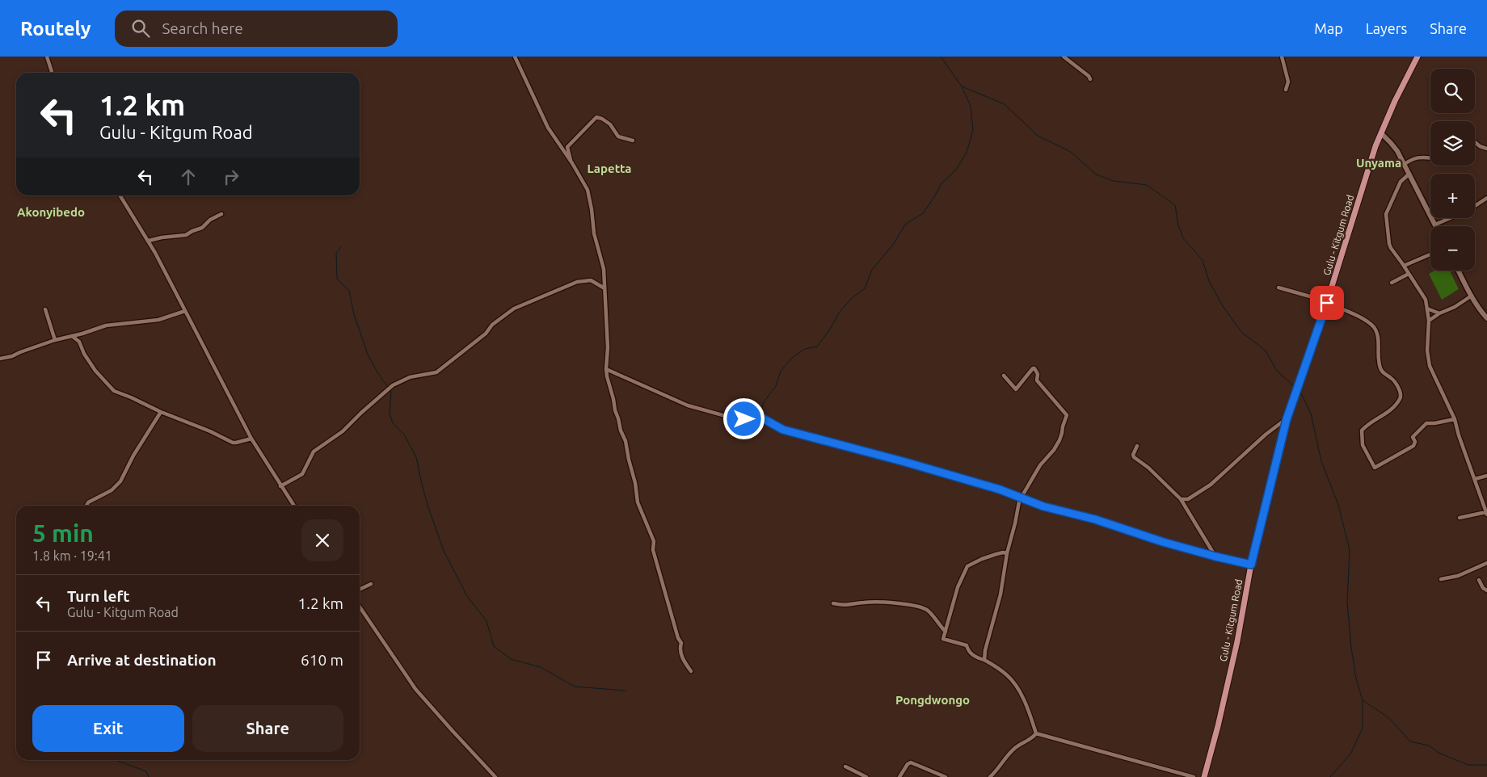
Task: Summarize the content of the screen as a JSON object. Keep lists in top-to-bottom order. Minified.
{"streets":{"main road":["Gulu - Kitgum Road"]},"districts":["Unyama","Lapetta","Akonyibedo","Pongdwongo"],"page":{"header":"Routely","search":"Search here","nav":["Map","Layers","Share"],"map_buttons":["+","−"],"turn":["1.2 km","Gulu - Kitgum Road"],"heading":["5 min","1.8 km · 19:41"],"list":[{"name":"Turn left","note":"Gulu - Kitgum Road","value":"1.2 km"},{"name":"Arrive at destination","value":"610 m"}],"buttons":["Exit","Share"]}}
